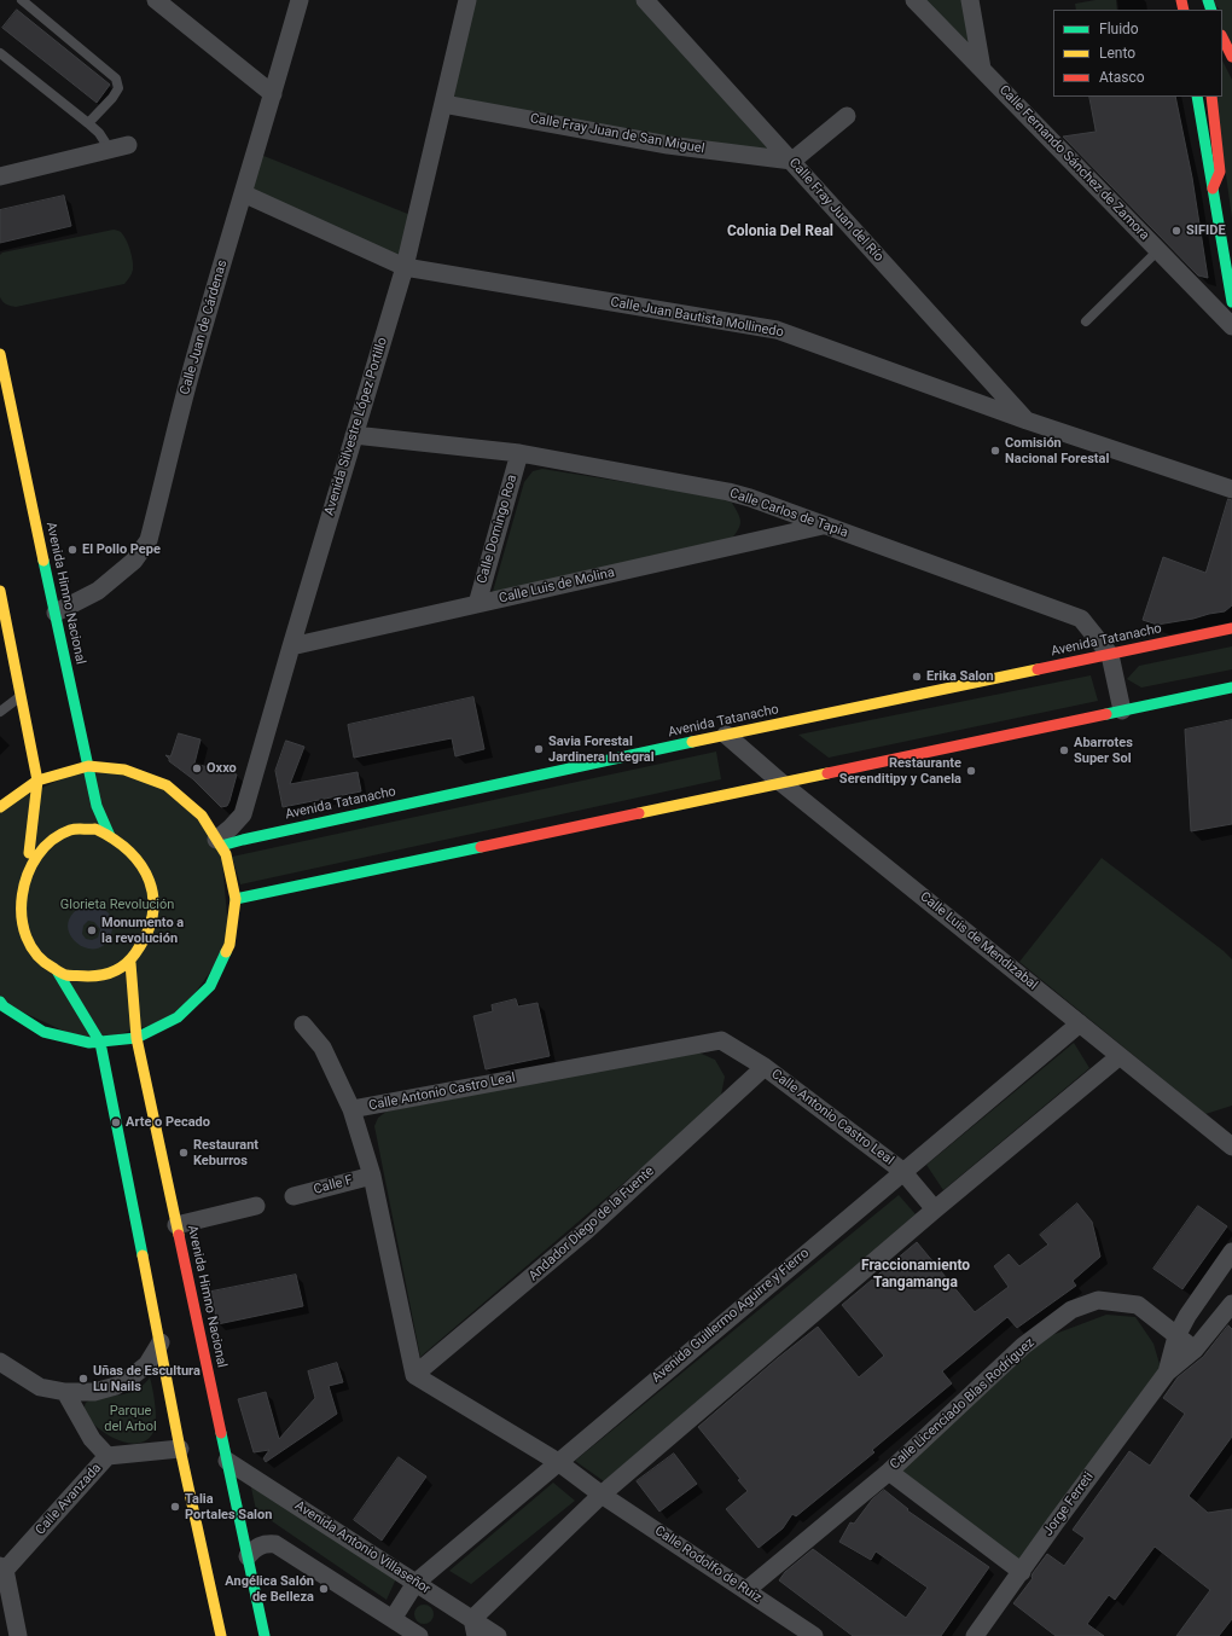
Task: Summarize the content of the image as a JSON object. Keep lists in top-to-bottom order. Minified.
{"streets":{"main road":["Avenida Himno Nacional","Avenida Tatanacho"],"street":["Calle Fray Juan de San Miguel","Calle Fernando Sánchez de Zamora","Calle Fray Juan del Río","Calle Juan Bautista Mollinedo","Calle Juan de Cárdenas","Avenida Silvestre López Portillo","Calle Carlos de Tapia","Calle Domingo Roa","Calle Luis de Molina","Calle Luis de Mendizabal","Calle Antonio Castro Leal","Calle F","Andador Diego de la Fuente","Avenida Guillermo Aguirre y Fierro","Calle Licenciado Blas Rodríguez","Calle Avanzada","Jorge Ferreti","Avenida Antonio Villaseñor","Calle Rodolfo de Ruiz"]},"crossings":[["Calle Fray Juan de San Miguel","Calle Fray Juan del Río"],["Calle Fray Juan de San Miguel","Avenida Silvestre López Portillo"],["Calle Fray Juan del Río","Calle Juan Bautista Mollinedo"],["Calle Juan Bautista Mollinedo","Calle Juan de Cárdenas"],["Calle Juan Bautista Mollinedo","Avenida Silvestre López Portillo"],["Calle Juan de Cárdenas","Avenida Himno Nacional"],["Avenida Silvestre López Portillo","Calle Carlos de Tapia"],["Avenida Silvestre López Portillo","Calle Luis de Molina"],["Avenida Silvestre López Portillo","Avenida Tatanacho"],["Calle Carlos de Tapia","Calle Domingo Roa"],["Calle Carlos de Tapia","Calle Luis de Molina"],["Calle Carlos de Tapia","Avenida Tatanacho"],["Calle Domingo Roa","Calle Luis de Molina"],["Avenida Himno Nacional","Avenida Antonio Villaseñor"],["Avenida Tatanacho","Calle Luis de Mendizabal"],["Calle Luis de Mendizabal","Avenida Guillermo Aguirre y Fierro"],["Calle Antonio Castro Leal","Calle F"],["Calle Antonio Castro Leal","Andador Diego de la Fuente"],["Calle Antonio Castro Leal","Avenida Guillermo Aguirre y Fierro"],["Avenida Guillermo Aguirre y Fierro","Avenida Antonio Villaseñor"],["Calle Licenciado Blas Rodríguez","Jorge Ferreti"],["Calle Licenciado Blas Rodríguez","Calle Rodolfo de Ruiz"]],"districts":["Colonia Del Real","Fraccionamiento Tangamanga"],"parks":["Glorieta Revolución","Parque del Arbol"],"places":["SIFIDE","Comisión Nacional Forestal","El Pollo Pepe","Erika Salon","Savia Forestal Jardinera Integral","Abarrotes Super Sol","Oxxo","Restaurante Serenditipy y Canela","Monumento a la revolución","Arte o Pecado","Restaurant Keburros","Uñas de Escultura Lu Nails","Talia Portales Salon","Angélica Salón de Belleza"],"legend":["Fluido","Lento","Atasco"]}
